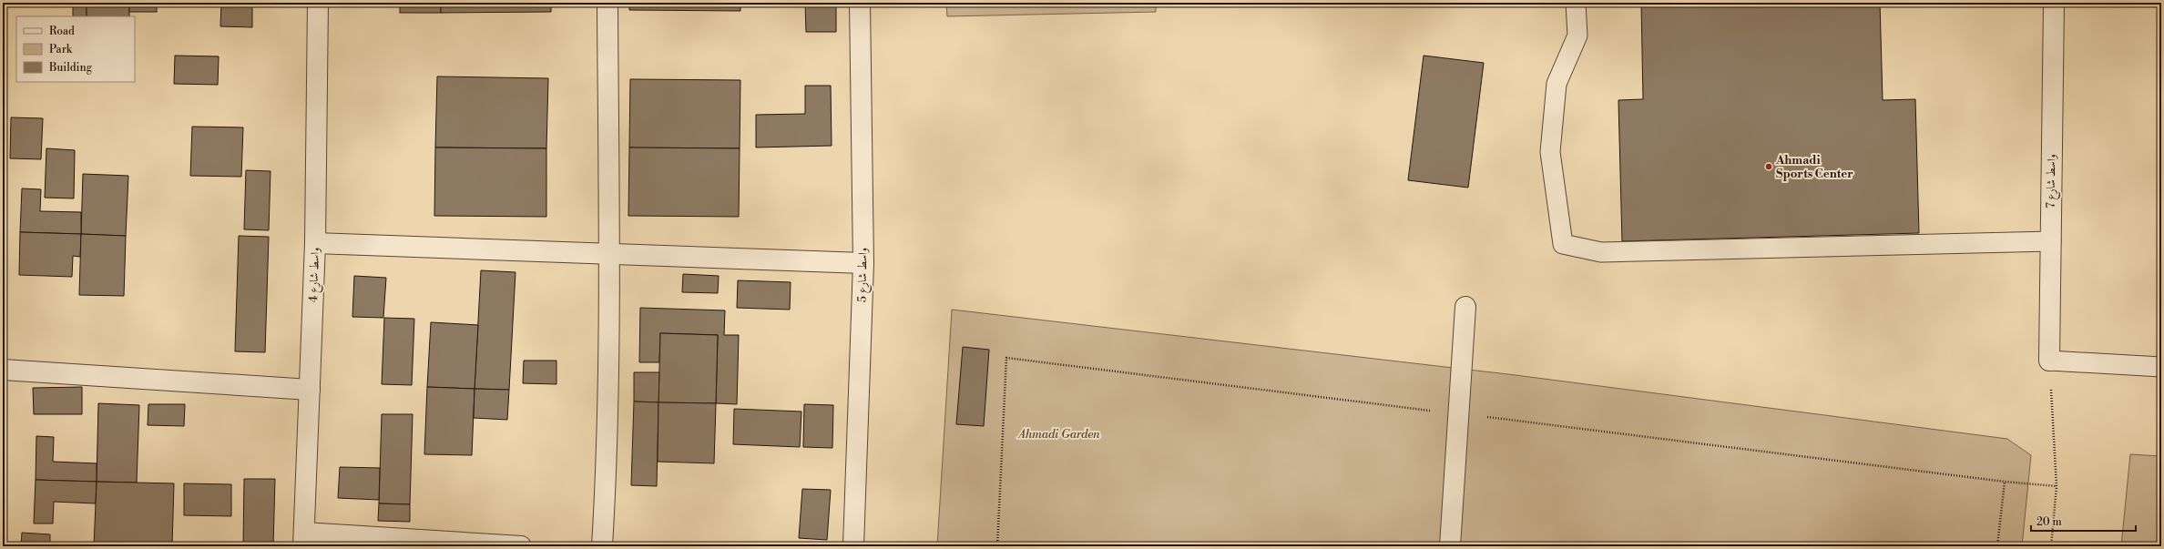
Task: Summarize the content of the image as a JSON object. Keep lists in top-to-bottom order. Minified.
{"streets":{"street":["واسط شارع 7","واسط شارع 4","واسط شارع 5"]},"parks":["Ahmadi Garden"],"places":["Ahmadi Sports Center"],"legend":["Road","Park","Building"],"scale_bar":"20 m"}
